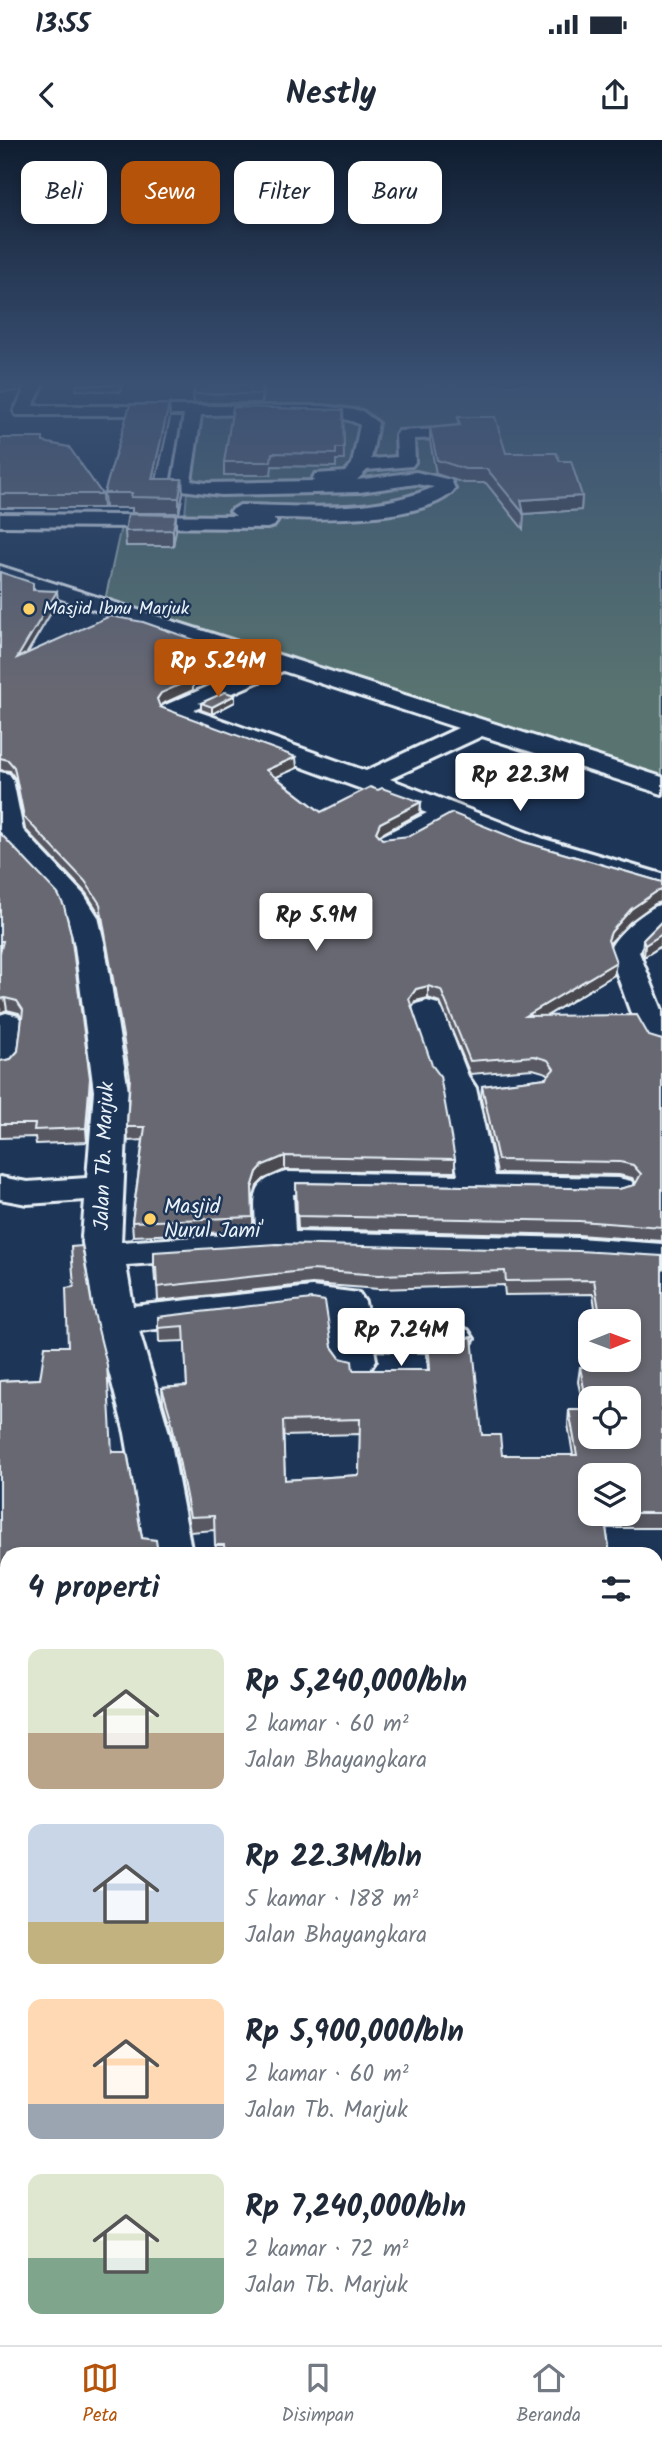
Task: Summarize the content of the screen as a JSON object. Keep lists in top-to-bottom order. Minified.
{"streets":{"street":["Jalan Tb. Marjuk"]},"places":["Masjid Ibnu Marjuk","Masjid Nurul Jami'"],"north":"right","page":{"status":"13:55","header":"Nestly","chip":["Beli","Sewa","Filter","Baru"],"price":["Rp 5.24M","Rp 22.3M","Rp 5.9M","Rp 7.24M"],"heading":"4 properti","list":[{"name":"Rp 5,240,000/bln","note":"2 kamar · 60 m² · Jalan Bhayangkara"},{"name":"Rp 22.3M/bln","note":"5 kamar · 188 m² · Jalan Bhayangkara"},{"name":"Rp 5,900,000/bln","note":"2 kamar · 60 m² · Jalan Tb. Marjuk"},{"name":"Rp 7,240,000/bln","note":"2 kamar · 72 m² · Jalan Tb. Marjuk"}],"tabs":["Peta","Disimpan","Beranda"]}}
